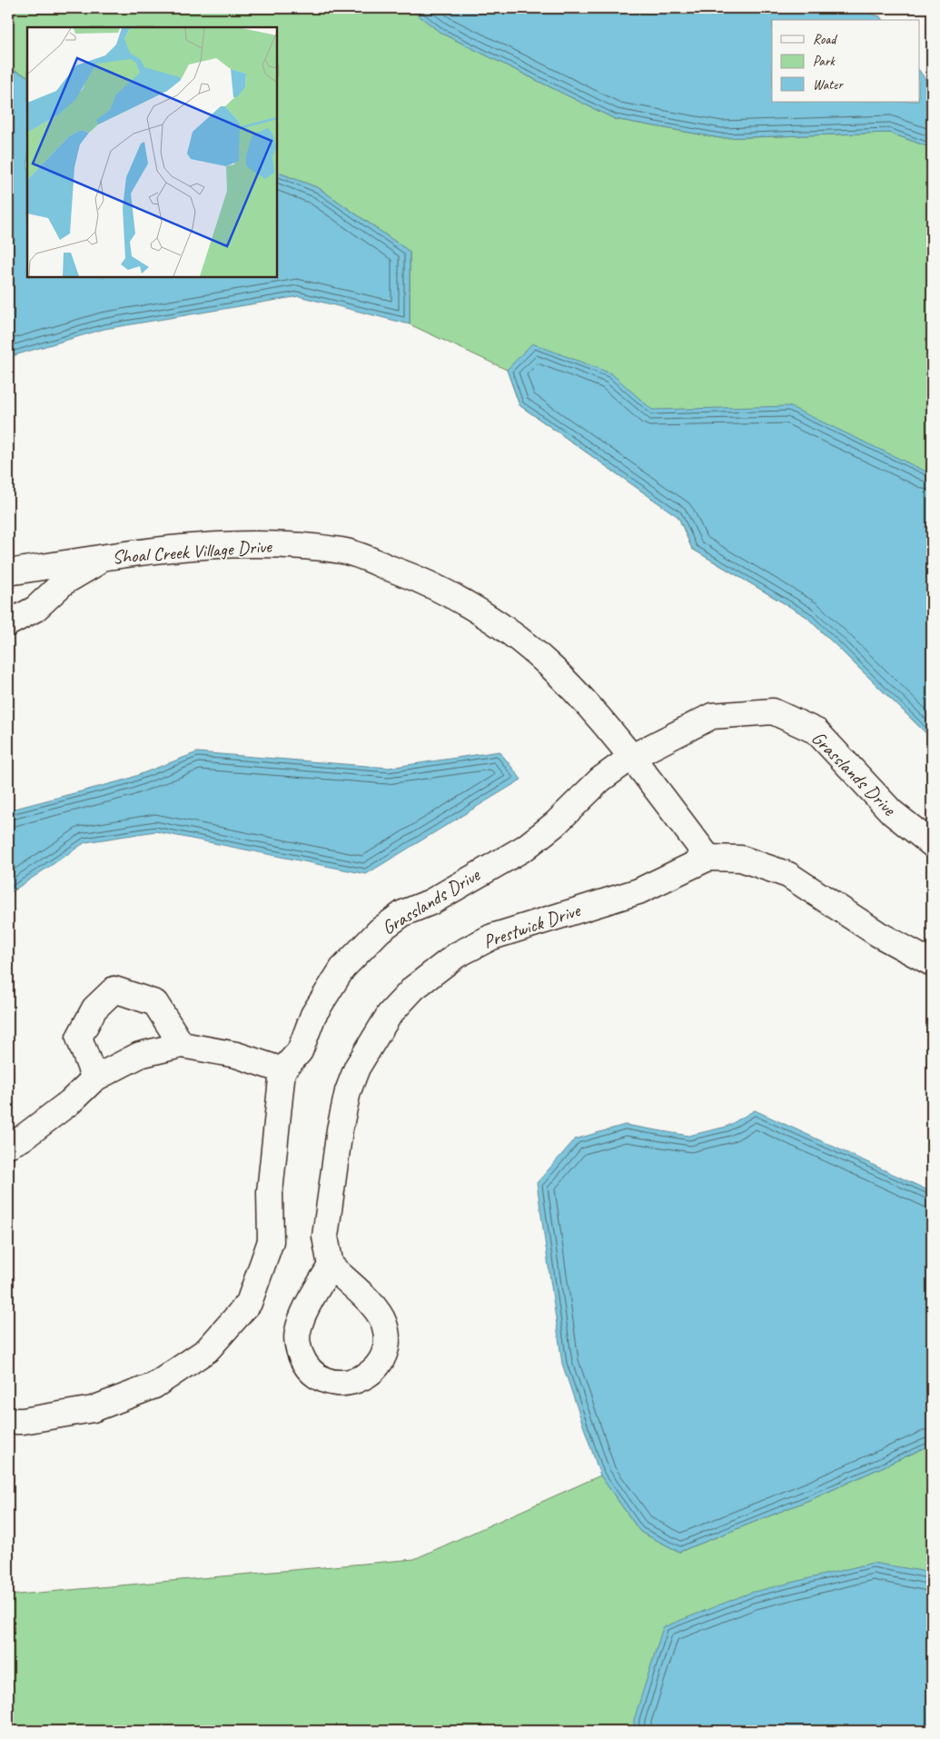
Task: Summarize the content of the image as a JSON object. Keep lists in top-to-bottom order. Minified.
{"streets":{"street":["Shoal Creek Village Drive","Grasslands Drive","Prestwick Drive"]},"crossings":[["Shoal Creek Village Drive","Grasslands Drive"]],"legend":["Road","Park","Water"]}
